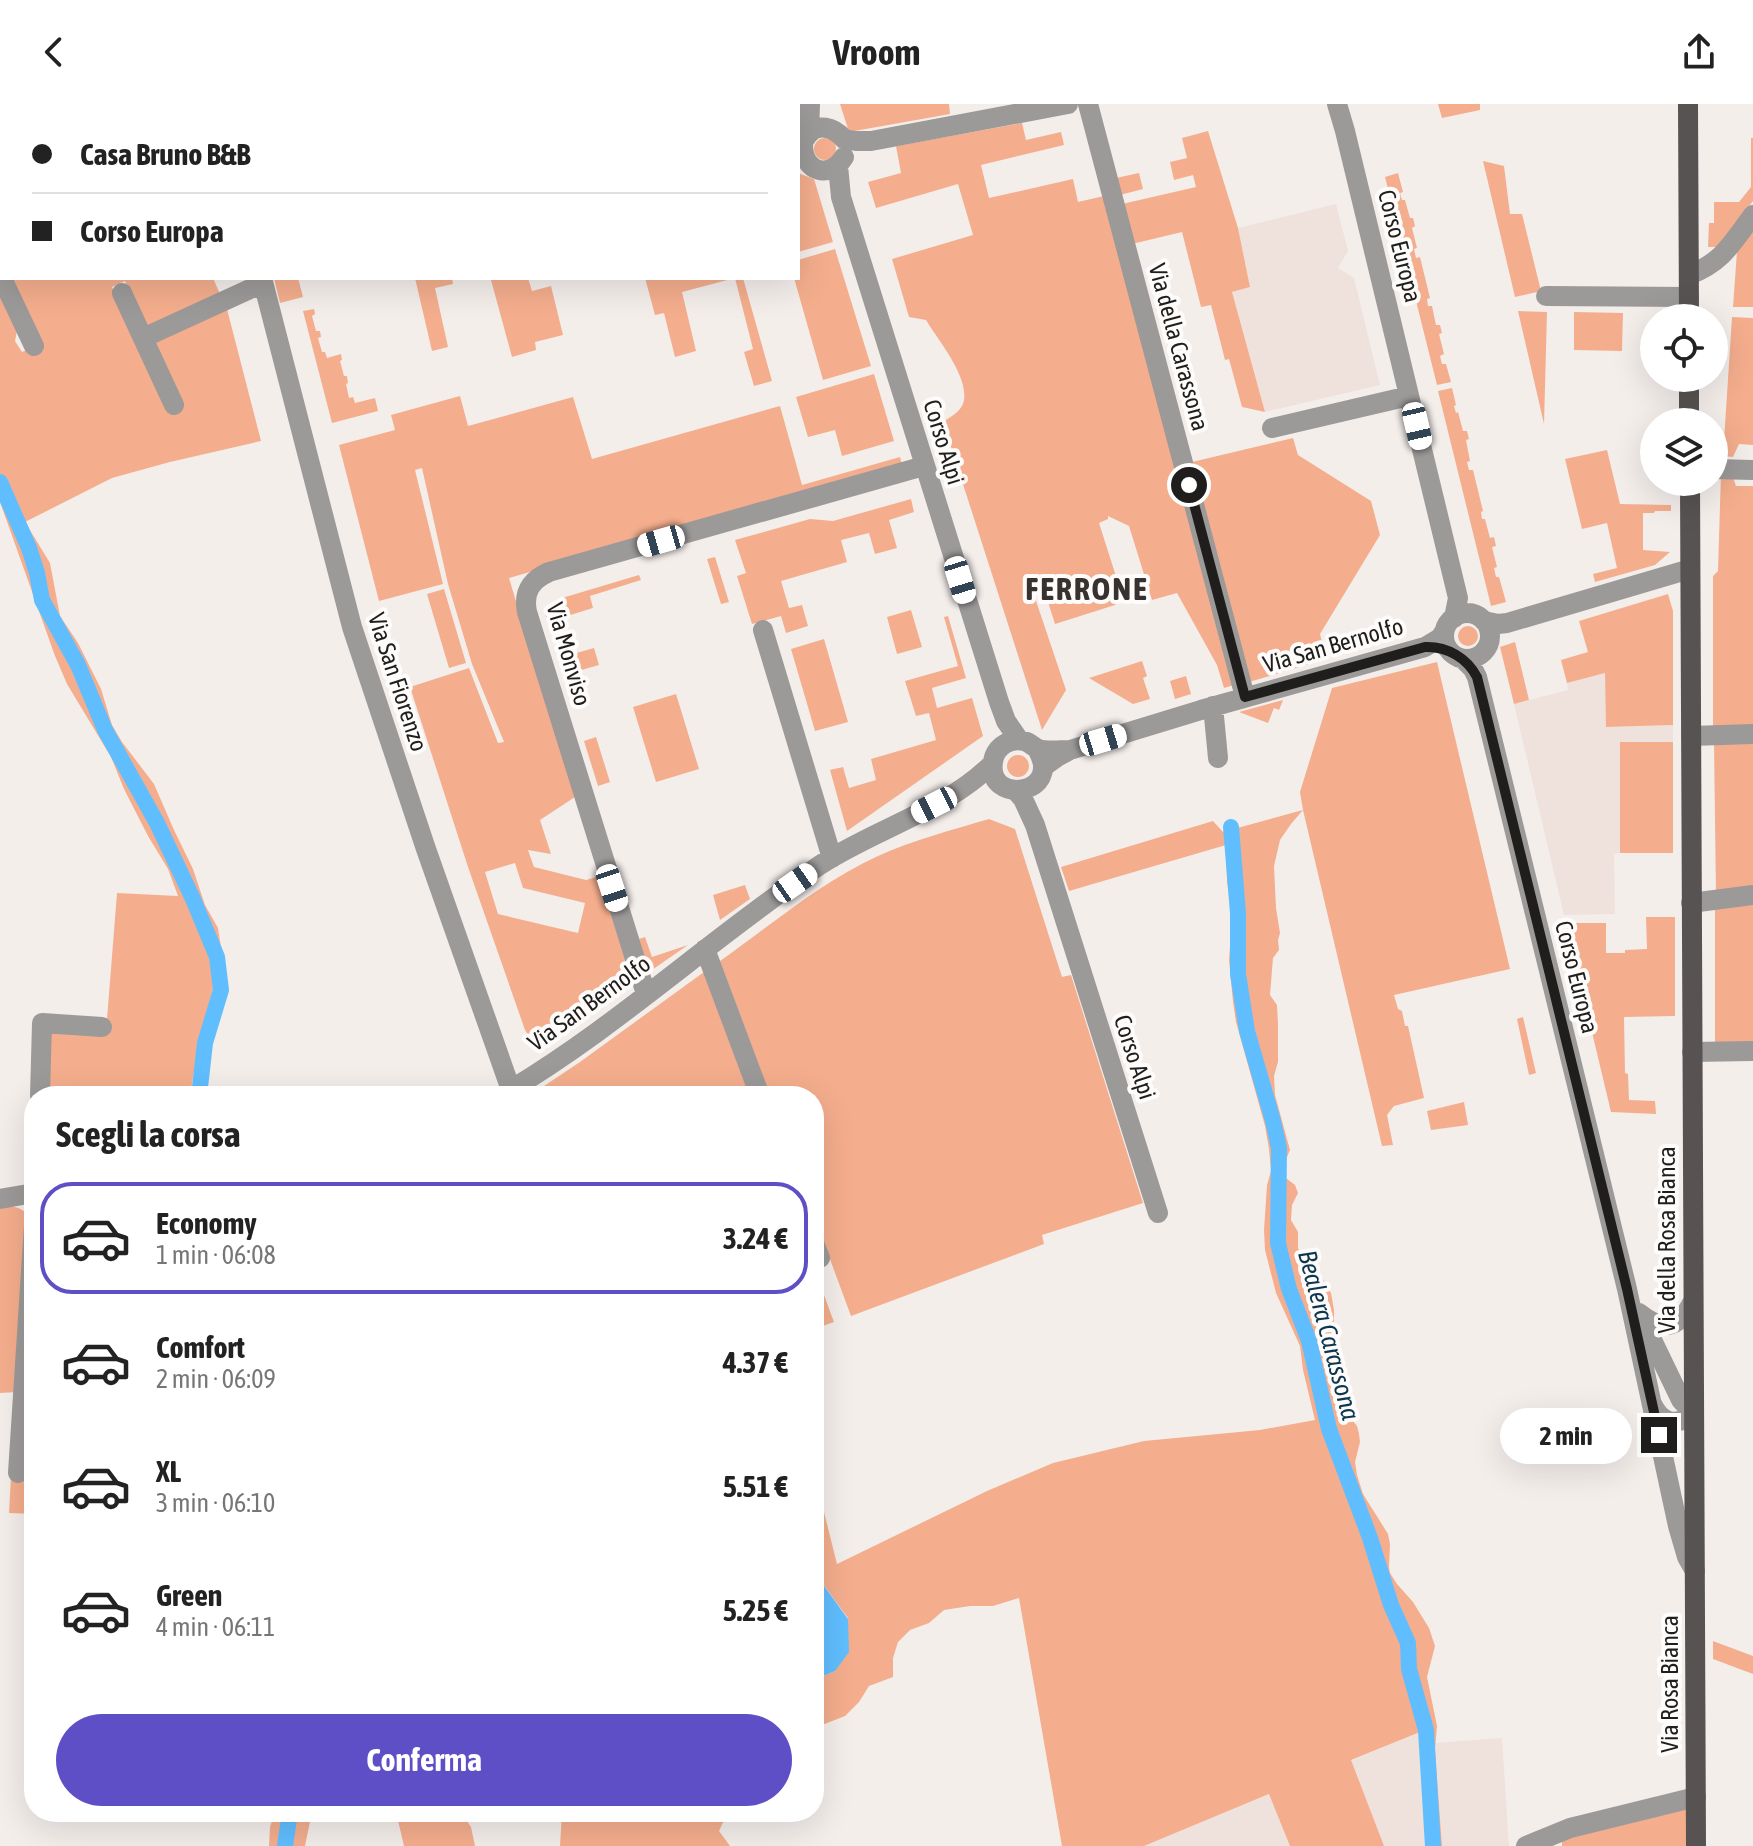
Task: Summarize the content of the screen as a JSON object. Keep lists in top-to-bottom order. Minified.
{"streets":{"main road":["Via della Rosa Bianca","Via Rosa Bianca"],"street":["Corso Europa","Via della Carassona","Corso Alpi","Via San Bernolfo","Via Monviso","Via San Fiorenzo"]},"crossings":[["Corso Europa","Via San Bernolfo"],["Corso Europa","Via della Rosa Bianca"],["Corso Europa","Via Rosa Bianca"],["Via della Carassona","Via San Bernolfo"],["Corso Alpi","Via San Bernolfo"],["Corso Alpi","Via Monviso"],["Via San Bernolfo","Via Monviso"],["Via della Rosa Bianca","Via Rosa Bianca"]],"districts":["FERRONE"],"water":["Bealera Carassona"],"page":{"header":"Vroom","banner":["Casa Bruno B&B","Corso Europa"],"heading":"Scegli la corsa","list":[{"name":"Economy","note":"1 min · 06:08","value":"3.24 €"},{"name":"Comfort","note":"2 min · 06:09","value":"4.37 €"},{"name":"XL","note":"3 min · 06:10","value":"5.51 €"},{"name":"Green","note":"4 min · 06:11","value":"5.25 €"}],"bubble":"2 min","buttons":"Conferma"}}
